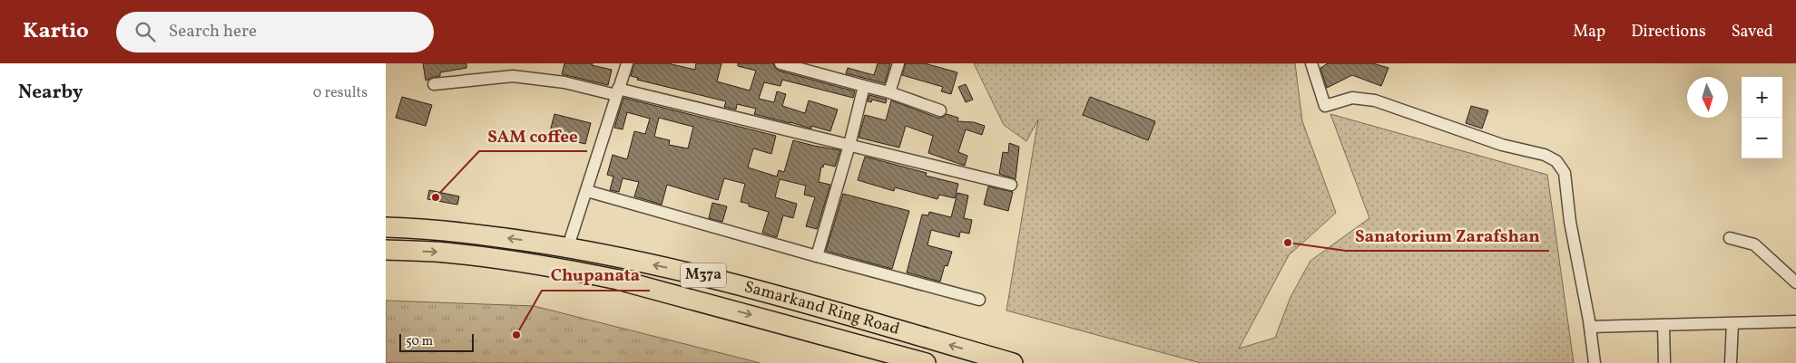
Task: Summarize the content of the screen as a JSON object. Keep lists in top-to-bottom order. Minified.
{"streets":{"highway":["M37a","Samarkand Ring Road"]},"places":["SAM coffee","Sanatorium Zarafshan","Chupanata"],"scale_bar":"50 m","north":"bottom","page":{"header":"Kartio","search":"Search here","nav":["Map","Directions","Saved"],"heading":["Nearby","0 results"],"map_buttons":["+","−"],"scale":"50 m"}}
